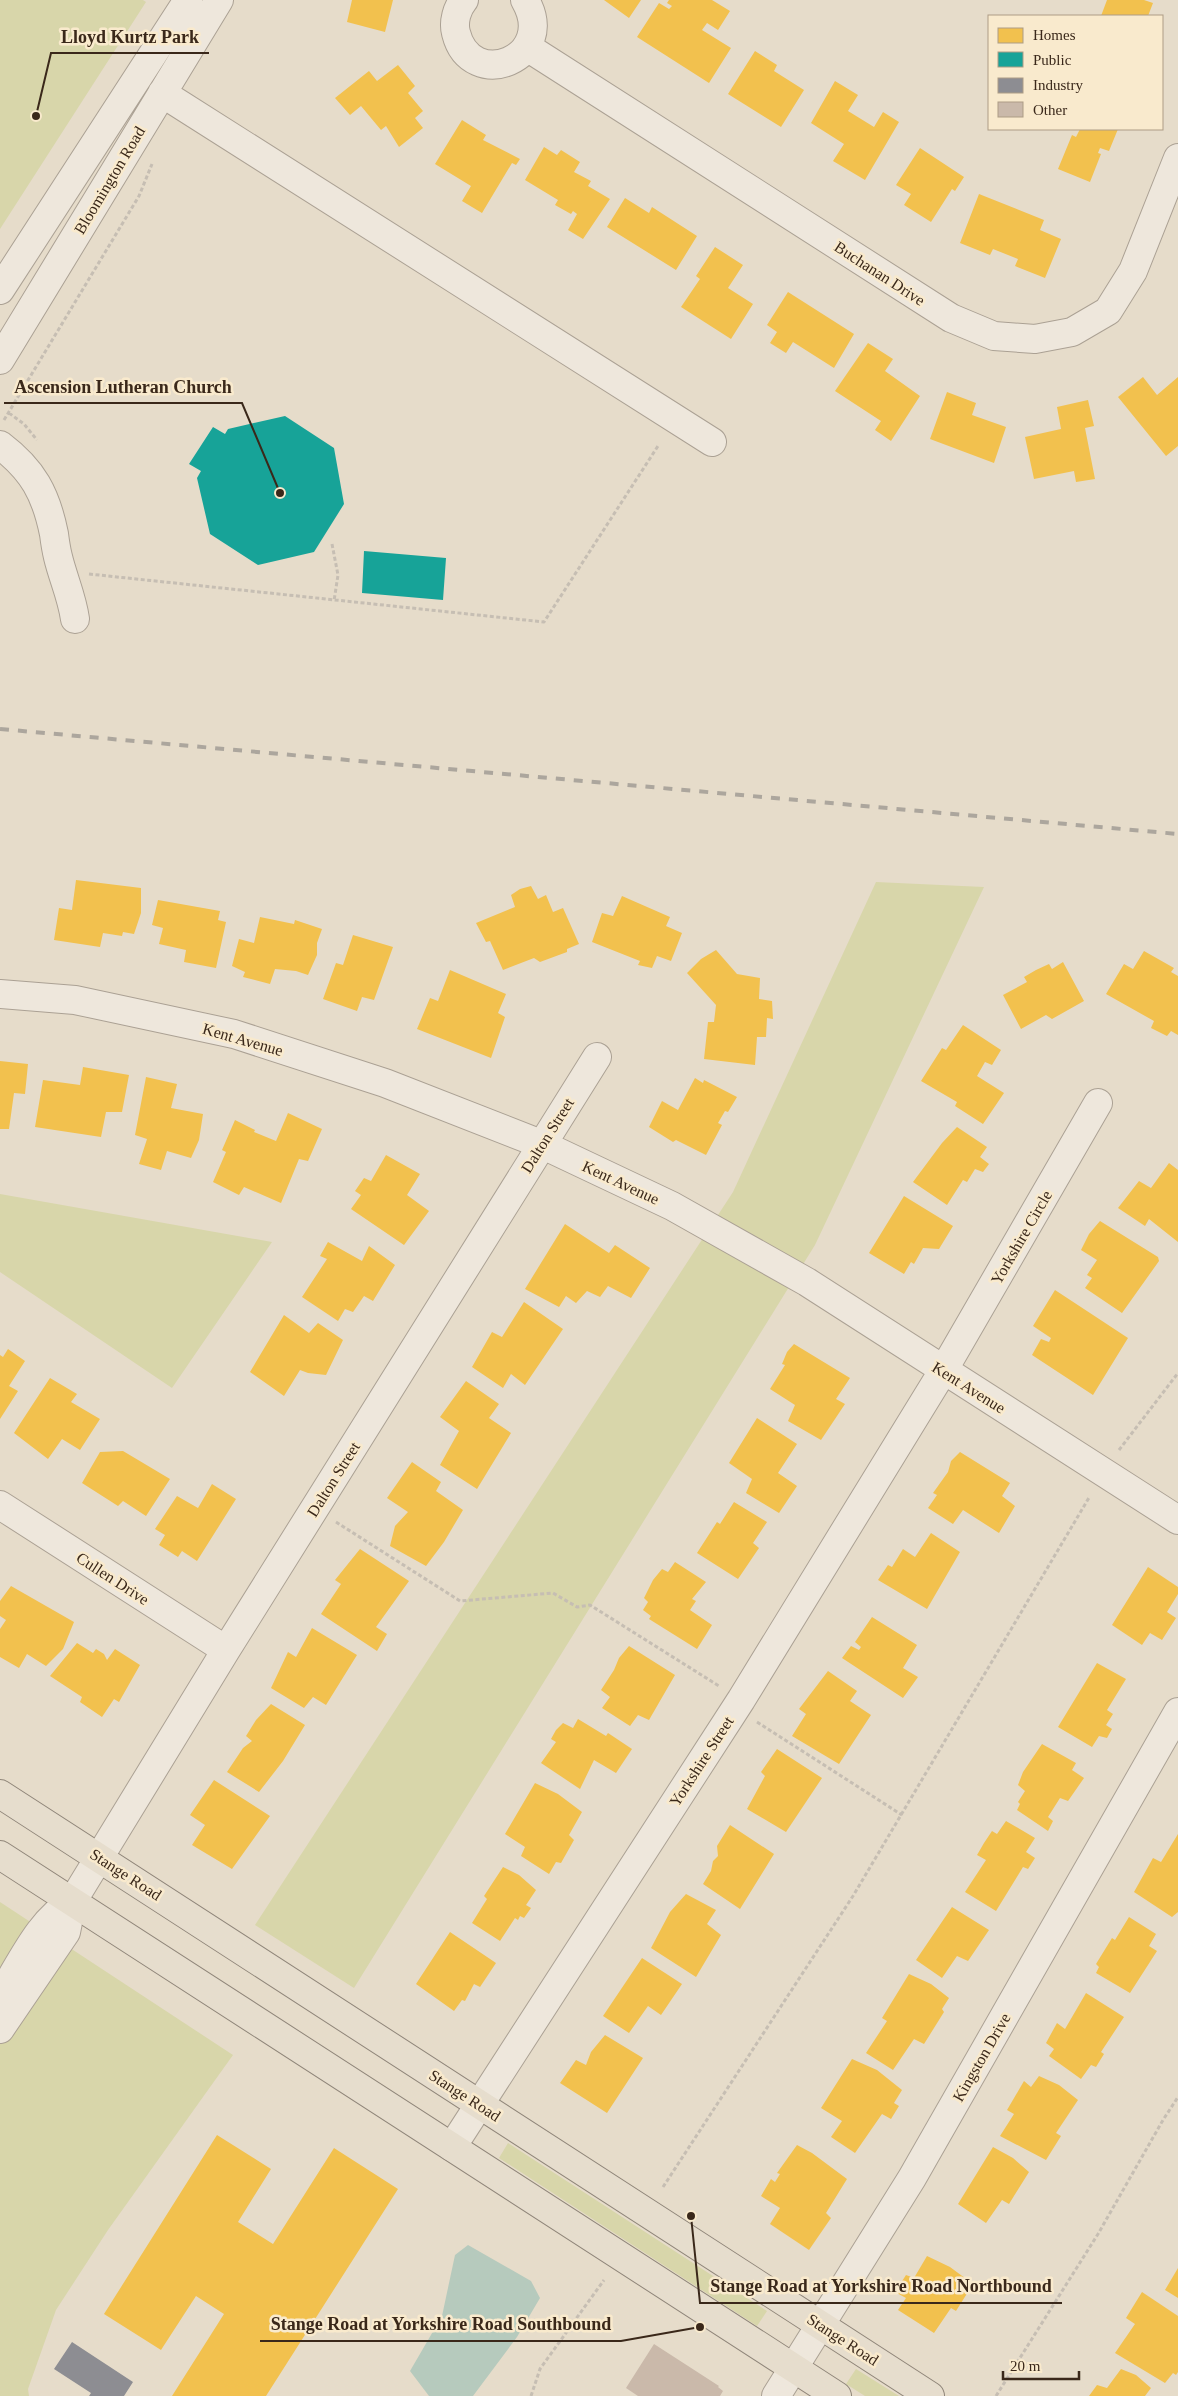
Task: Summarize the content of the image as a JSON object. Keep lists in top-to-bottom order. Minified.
{"streets":{"main road":["Stange Road"],"street":["Bloomington Road","Buchanan Drive","Kent Avenue","Dalton Street","Yorkshire Circle","Cullen Drive","Yorkshire Street","Kingston Drive"]},"crossings":[["Kent Avenue","Dalton Street"],["Kent Avenue","Yorkshire Circle"],["Kent Avenue","Yorkshire Street"],["Dalton Street","Cullen Drive"],["Dalton Street","Stange Road"],["Yorkshire Circle","Yorkshire Street"],["Yorkshire Street","Stange Road"],["Stange Road","Kingston Drive"]],"places":["Lloyd Kurtz Park","Ascension Lutheran Church","Stange Road at Yorkshire Road Northbound","Stange Road at Yorkshire Road Southbound"],"legend":["Homes","Public","Industry","Other"],"scale_bar":"20 m"}
